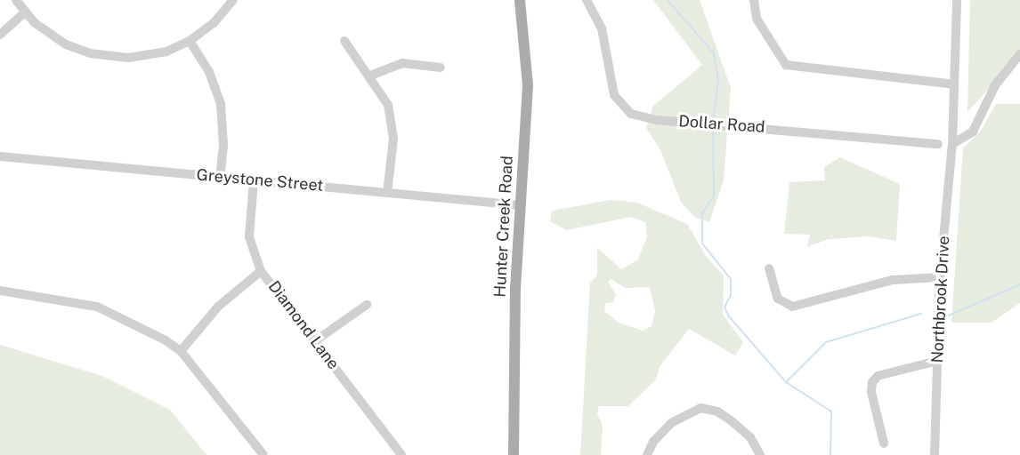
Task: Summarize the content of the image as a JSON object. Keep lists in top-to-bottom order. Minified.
{"streets":{"main road":["Hunter Creek Road"],"street":["Dollar Road","Greystone Street","Northbrook Drive","Diamond Lane"]},"crossings":[["Greystone Street","Hunter Creek Road"],["Greystone Street","Diamond Lane"]]}
